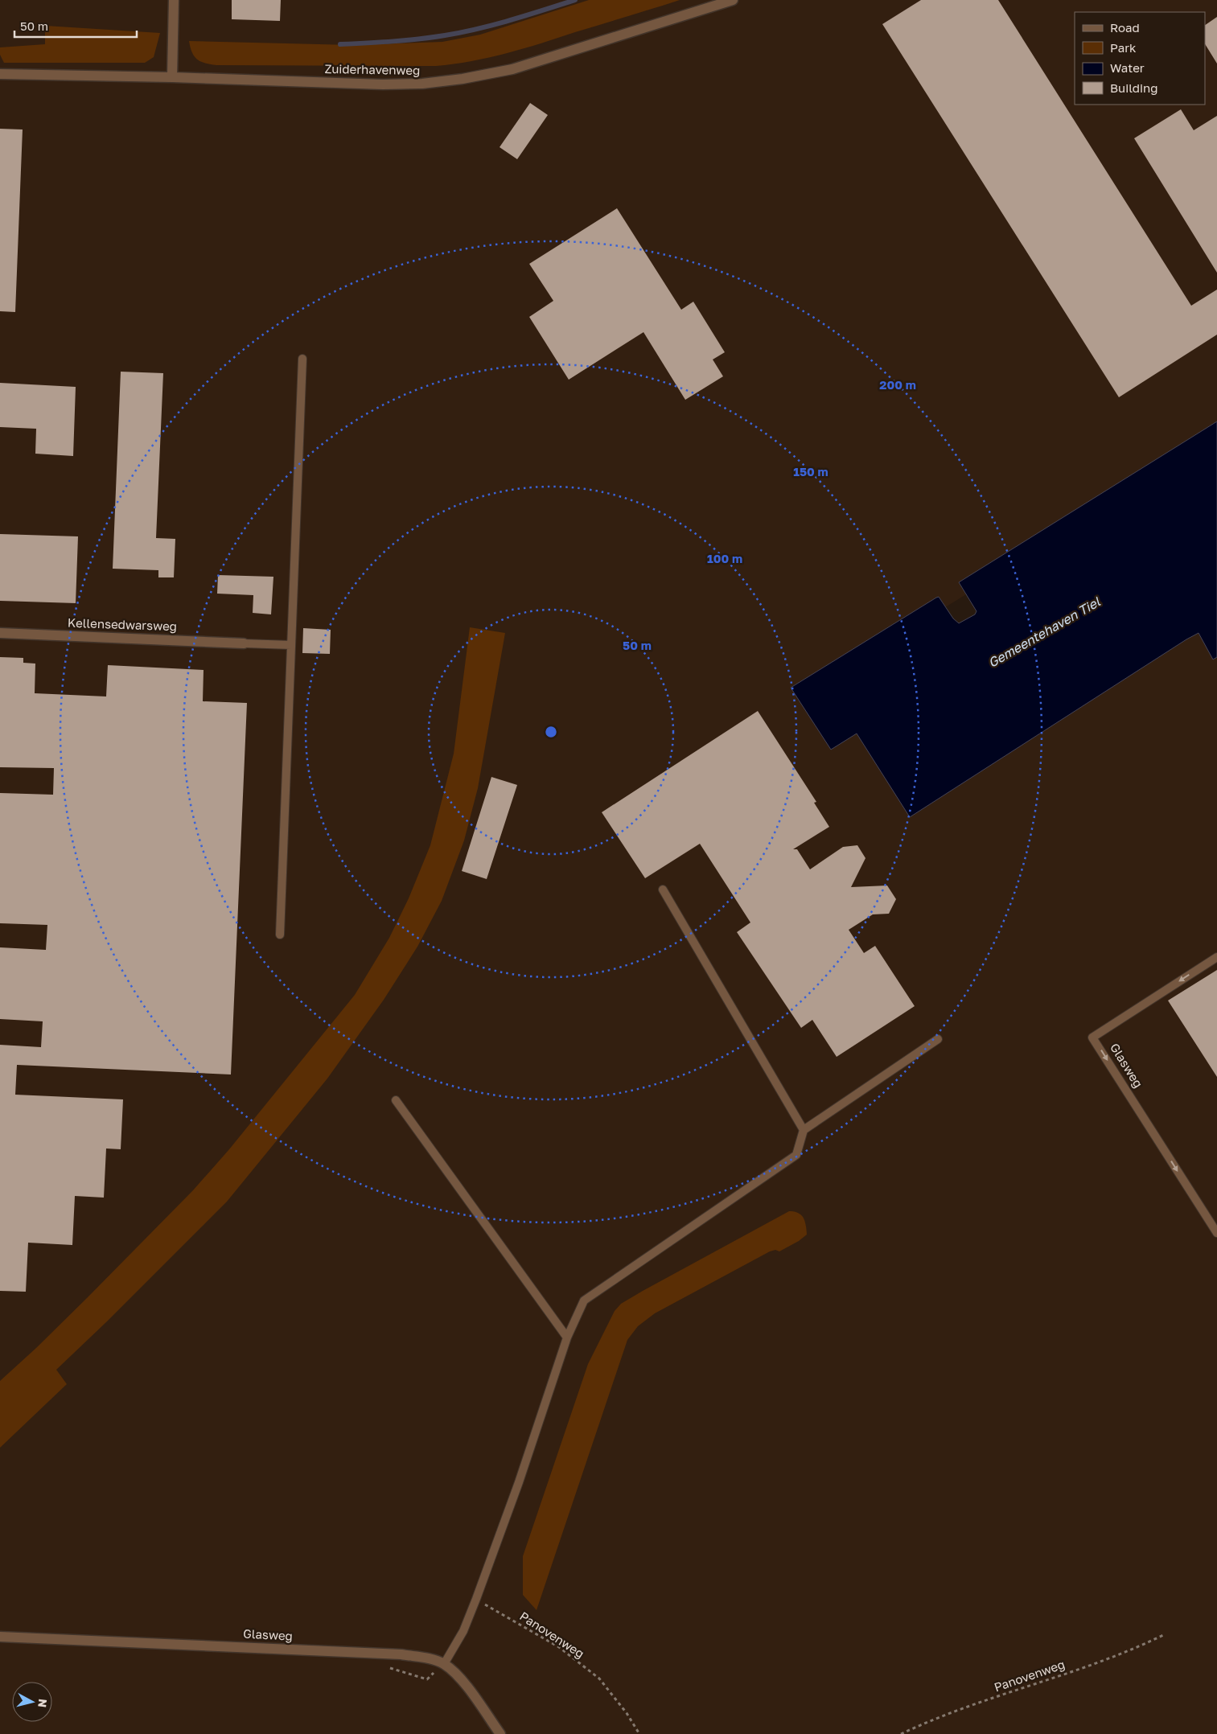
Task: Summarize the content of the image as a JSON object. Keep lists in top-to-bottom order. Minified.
{"streets":{"street":["Zuiderhavenweg","Kellensedwarsweg","Glasweg"],"path":["Panovenweg"]},"water":["Gemeentehaven Tiel"],"legend":["Road","Park","Water","Building"],"scale_bar":"50 m","north":"right","rings":["200 m","150 m","100 m","50 m"]}
